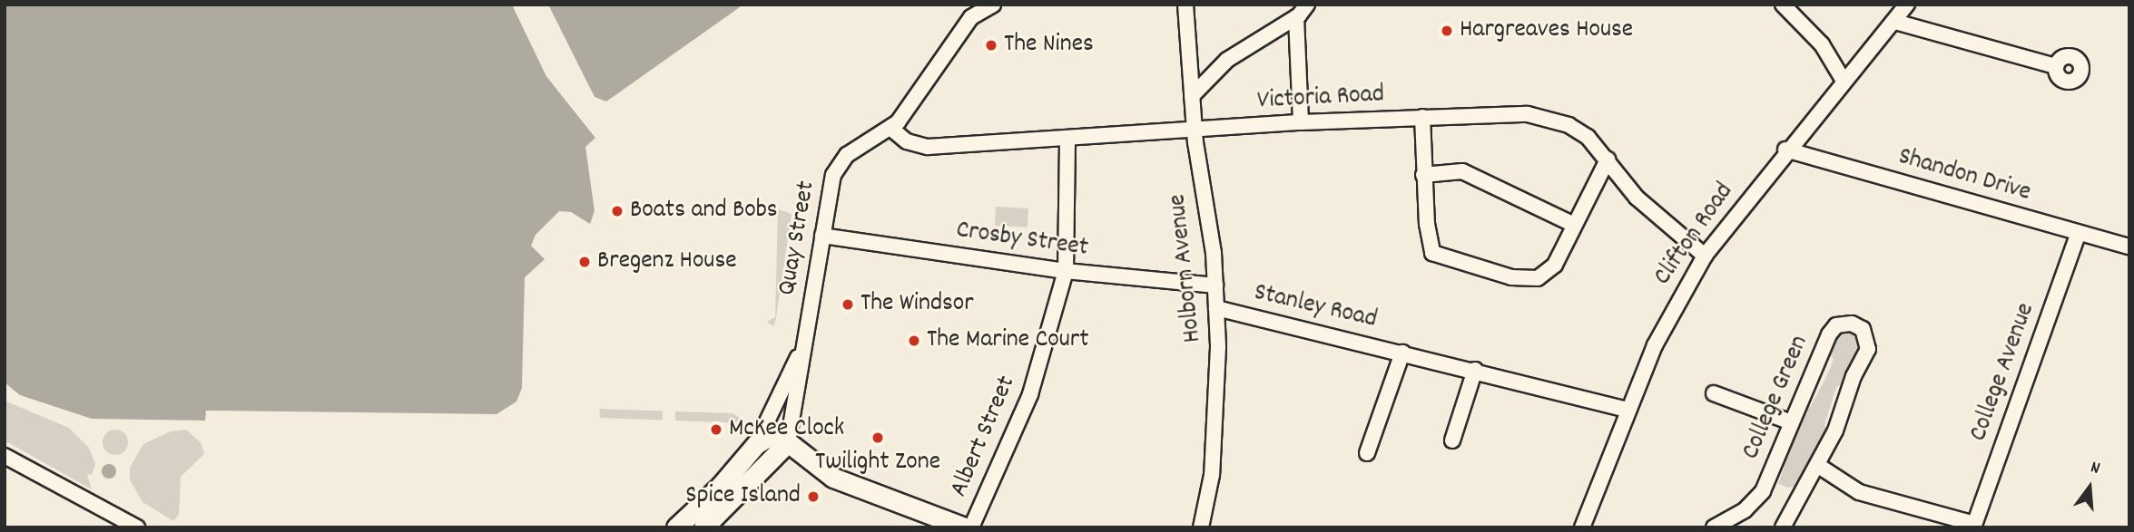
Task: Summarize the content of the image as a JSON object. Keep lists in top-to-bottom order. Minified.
{"streets":{"street":["Victoria Road","Shandon Drive","Clifton Road","Quay Street","Crosby Street","Holborn Avenue","Stanley Road","College Avenue","College Green","Albert Street"]},"crossings":[["Victoria Road","Clifton Road"],["Victoria Road","Quay Street"],["Victoria Road","Holborn Avenue"],["Victoria Road","Albert Street"],["Shandon Drive","Clifton Road"],["Shandon Drive","College Avenue"],["Clifton Road","Stanley Road"],["Quay Street","Crosby Street"],["Crosby Street","Holborn Avenue"],["Crosby Street","Albert Street"],["Holborn Avenue","Stanley Road"]],"places":["Hargreaves House","The Nines","Boats and Bobs","Bregenz House","The Windsor","The Marine Court","McKee Clock","Twilight Zone","Spice Island"],"north":"top"}
